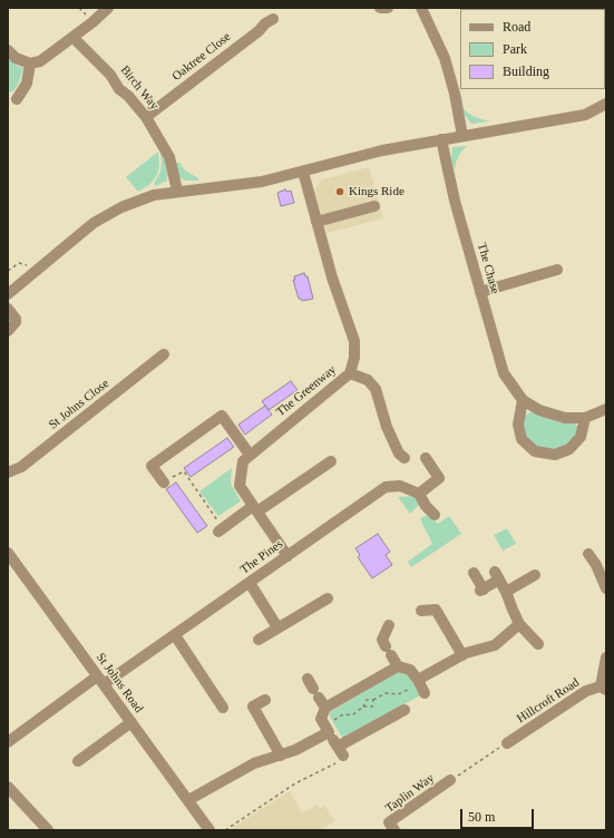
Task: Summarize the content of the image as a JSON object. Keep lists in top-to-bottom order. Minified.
{"streets":{"street":["Oaktree Close","Birch Way","The Chase","The Greenway","St Johns Close","The Pines","St Johns Road","Hillcroft Road","Taplin Way"]},"crossings":[["Oaktree Close","Birch Way"],["The Greenway","The Pines"],["The Pines","St Johns Road"]],"places":["Kings Ride"],"legend":["Road","Park","Building"],"scale_bar":"50 m"}
